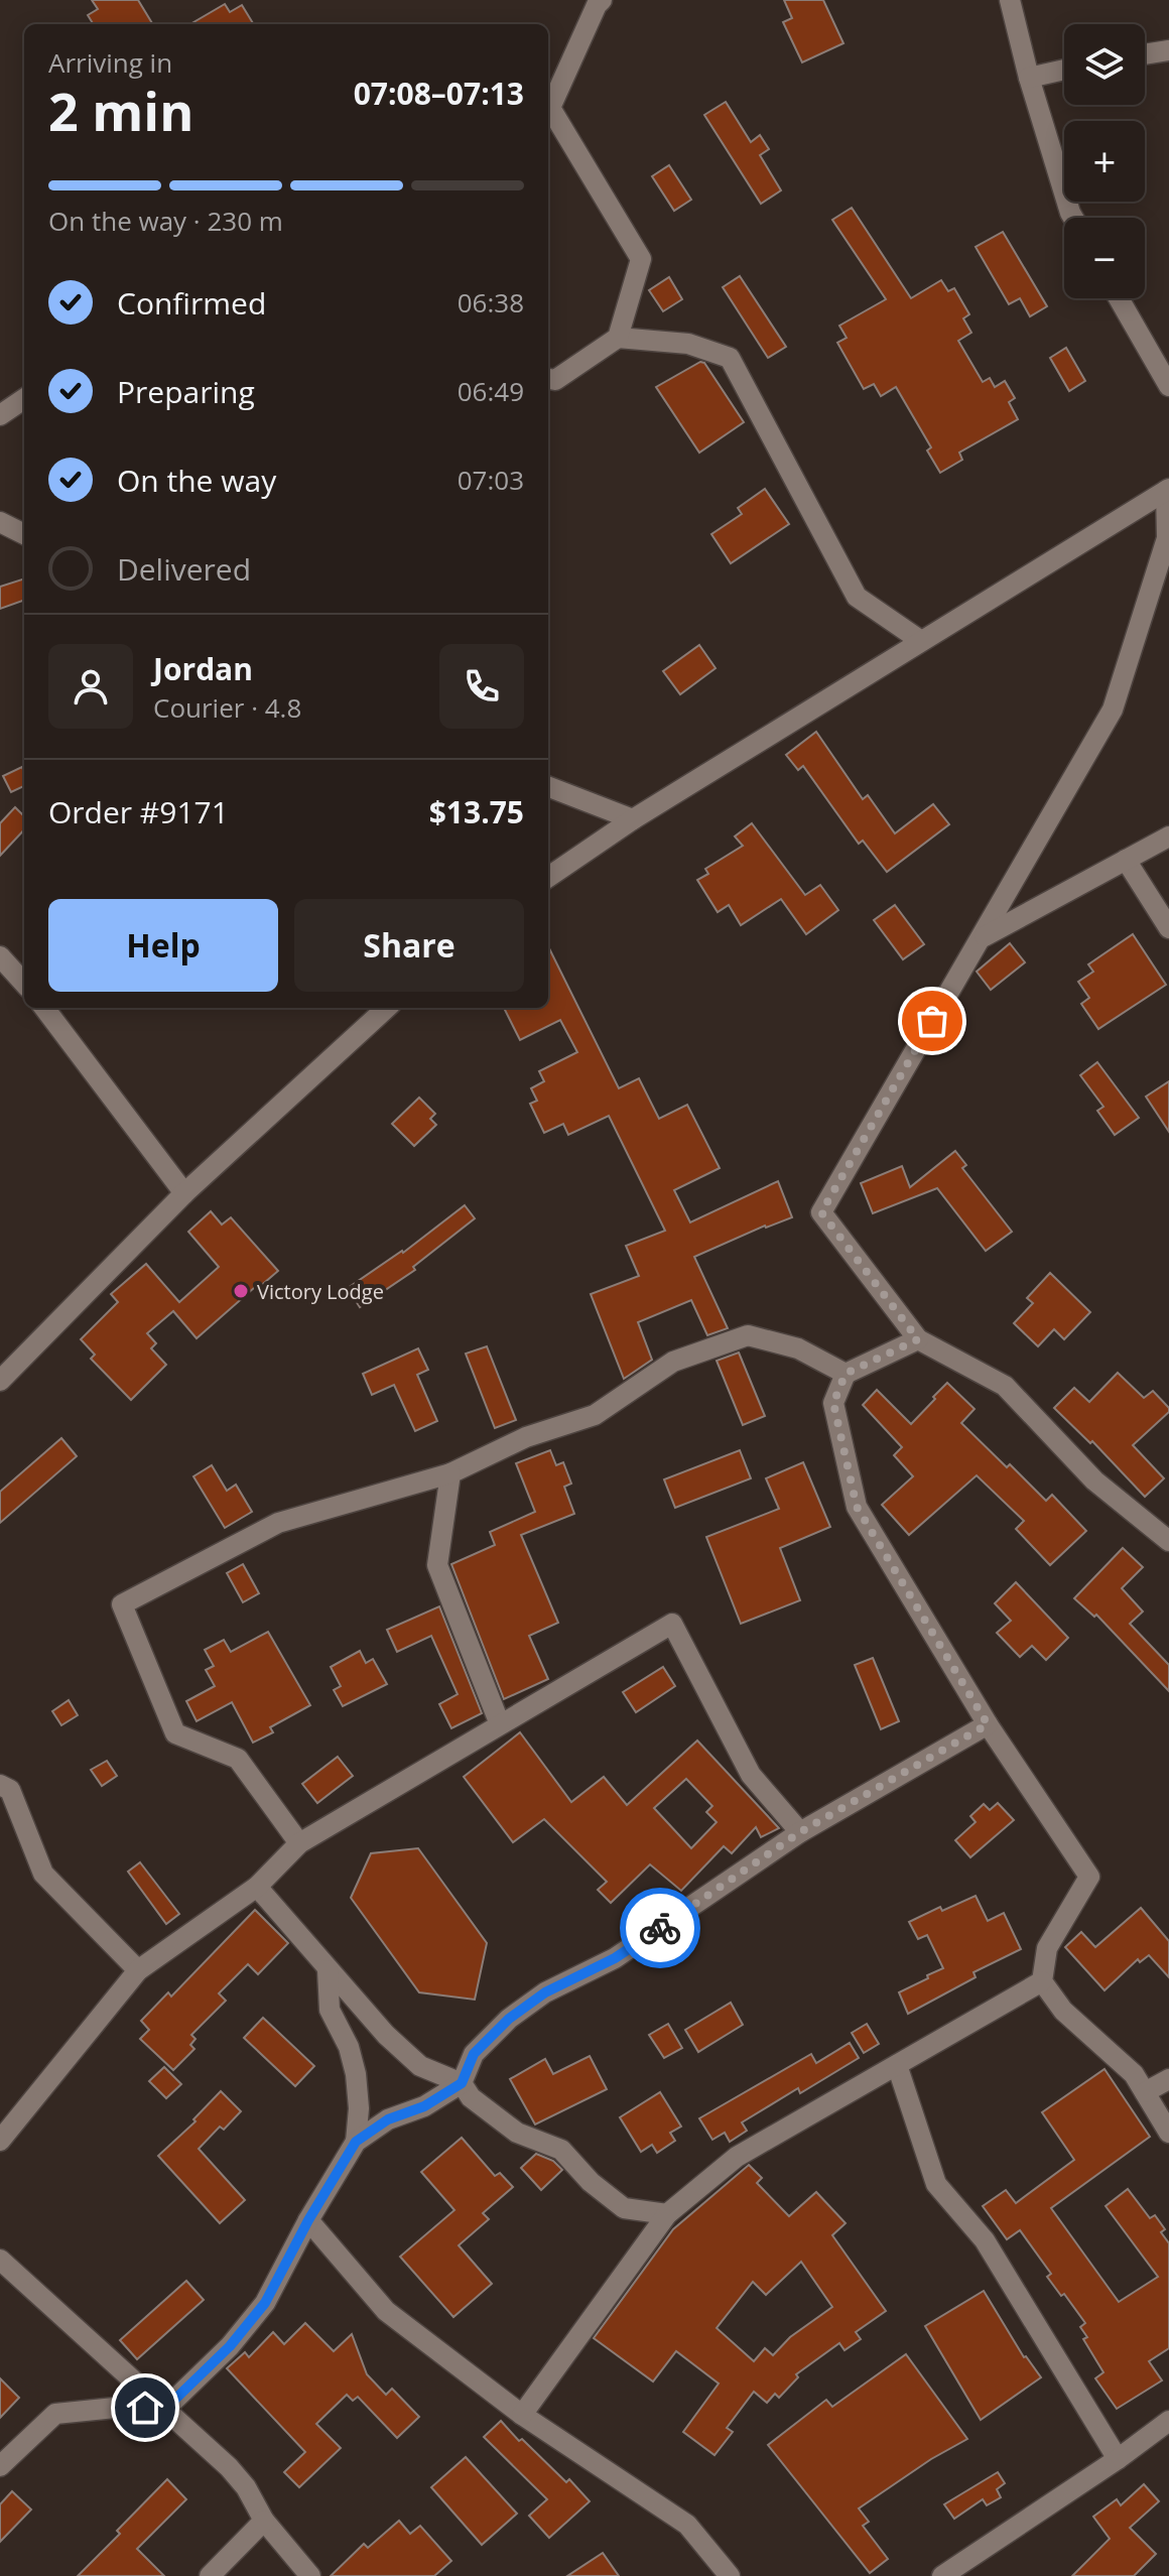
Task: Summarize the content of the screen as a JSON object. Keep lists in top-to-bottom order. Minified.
{"places":["Victory Lodge"],"page":{"map_buttons":["+","−"],"heading":["2 min","Arriving in","07:08–07:13"],"panel":["Jordan","Courier · 4.8","Order #9171","$13.75"],"bar":"On the way · 230 m","list":[["Confirmed","06:38"],["Preparing","06:49"],["On the way","07:03"],"Delivered"],"buttons":["Help","Share"]}}
